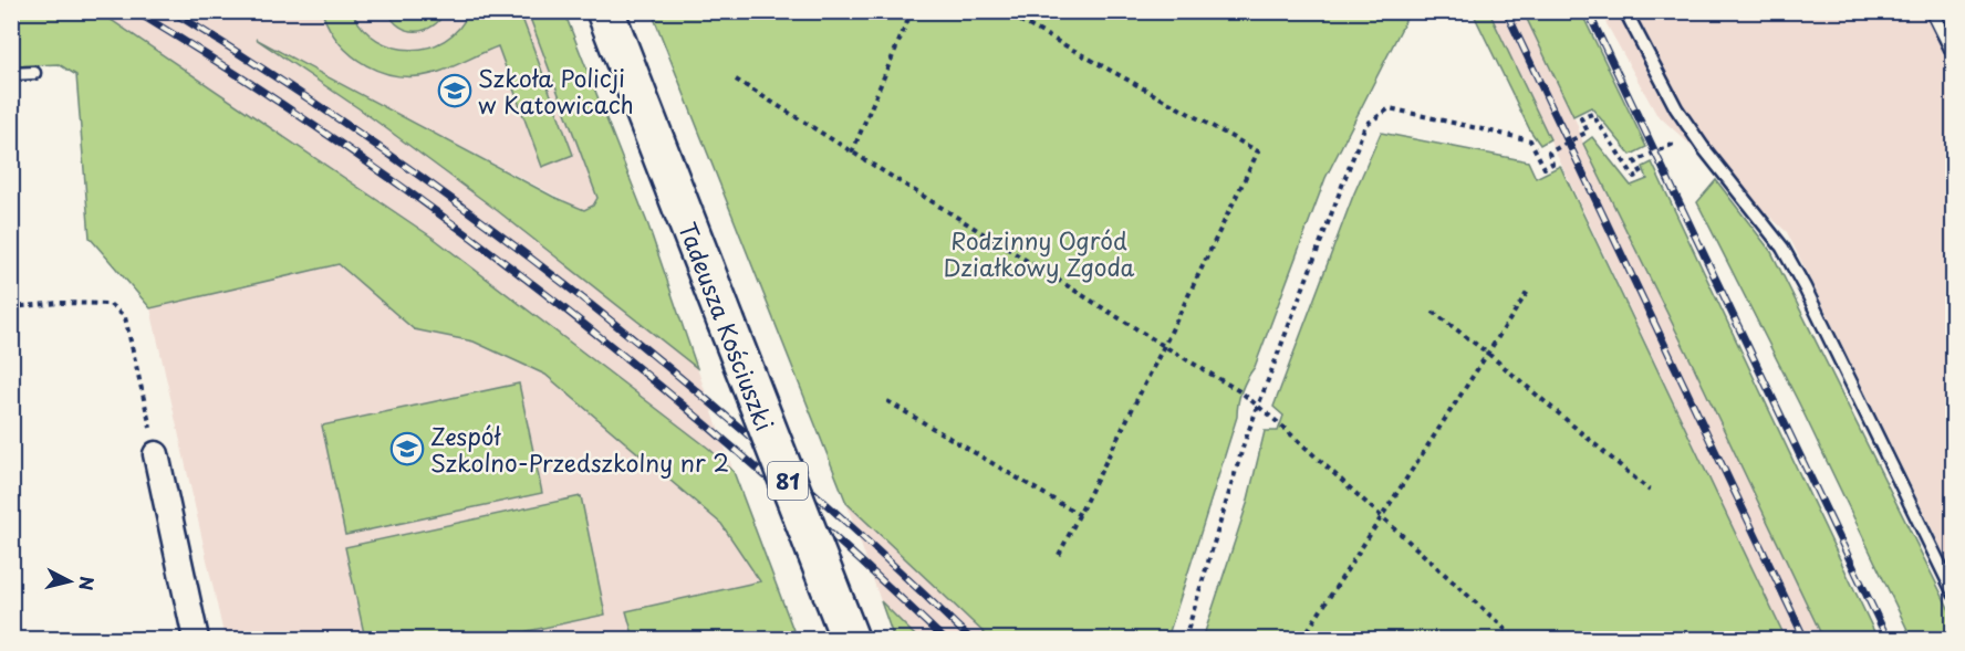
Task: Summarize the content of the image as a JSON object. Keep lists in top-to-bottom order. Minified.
{"streets":{"main road":["Tadeusza Kościuszki","81"]},"parks":["Rodzinny Ogród Działkowy Zgoda"],"places":{"school or university":["Szkoła Policji w Katowicach","Zespół Szkolno-Przedszkolny nr 2"]},"north":"right"}
